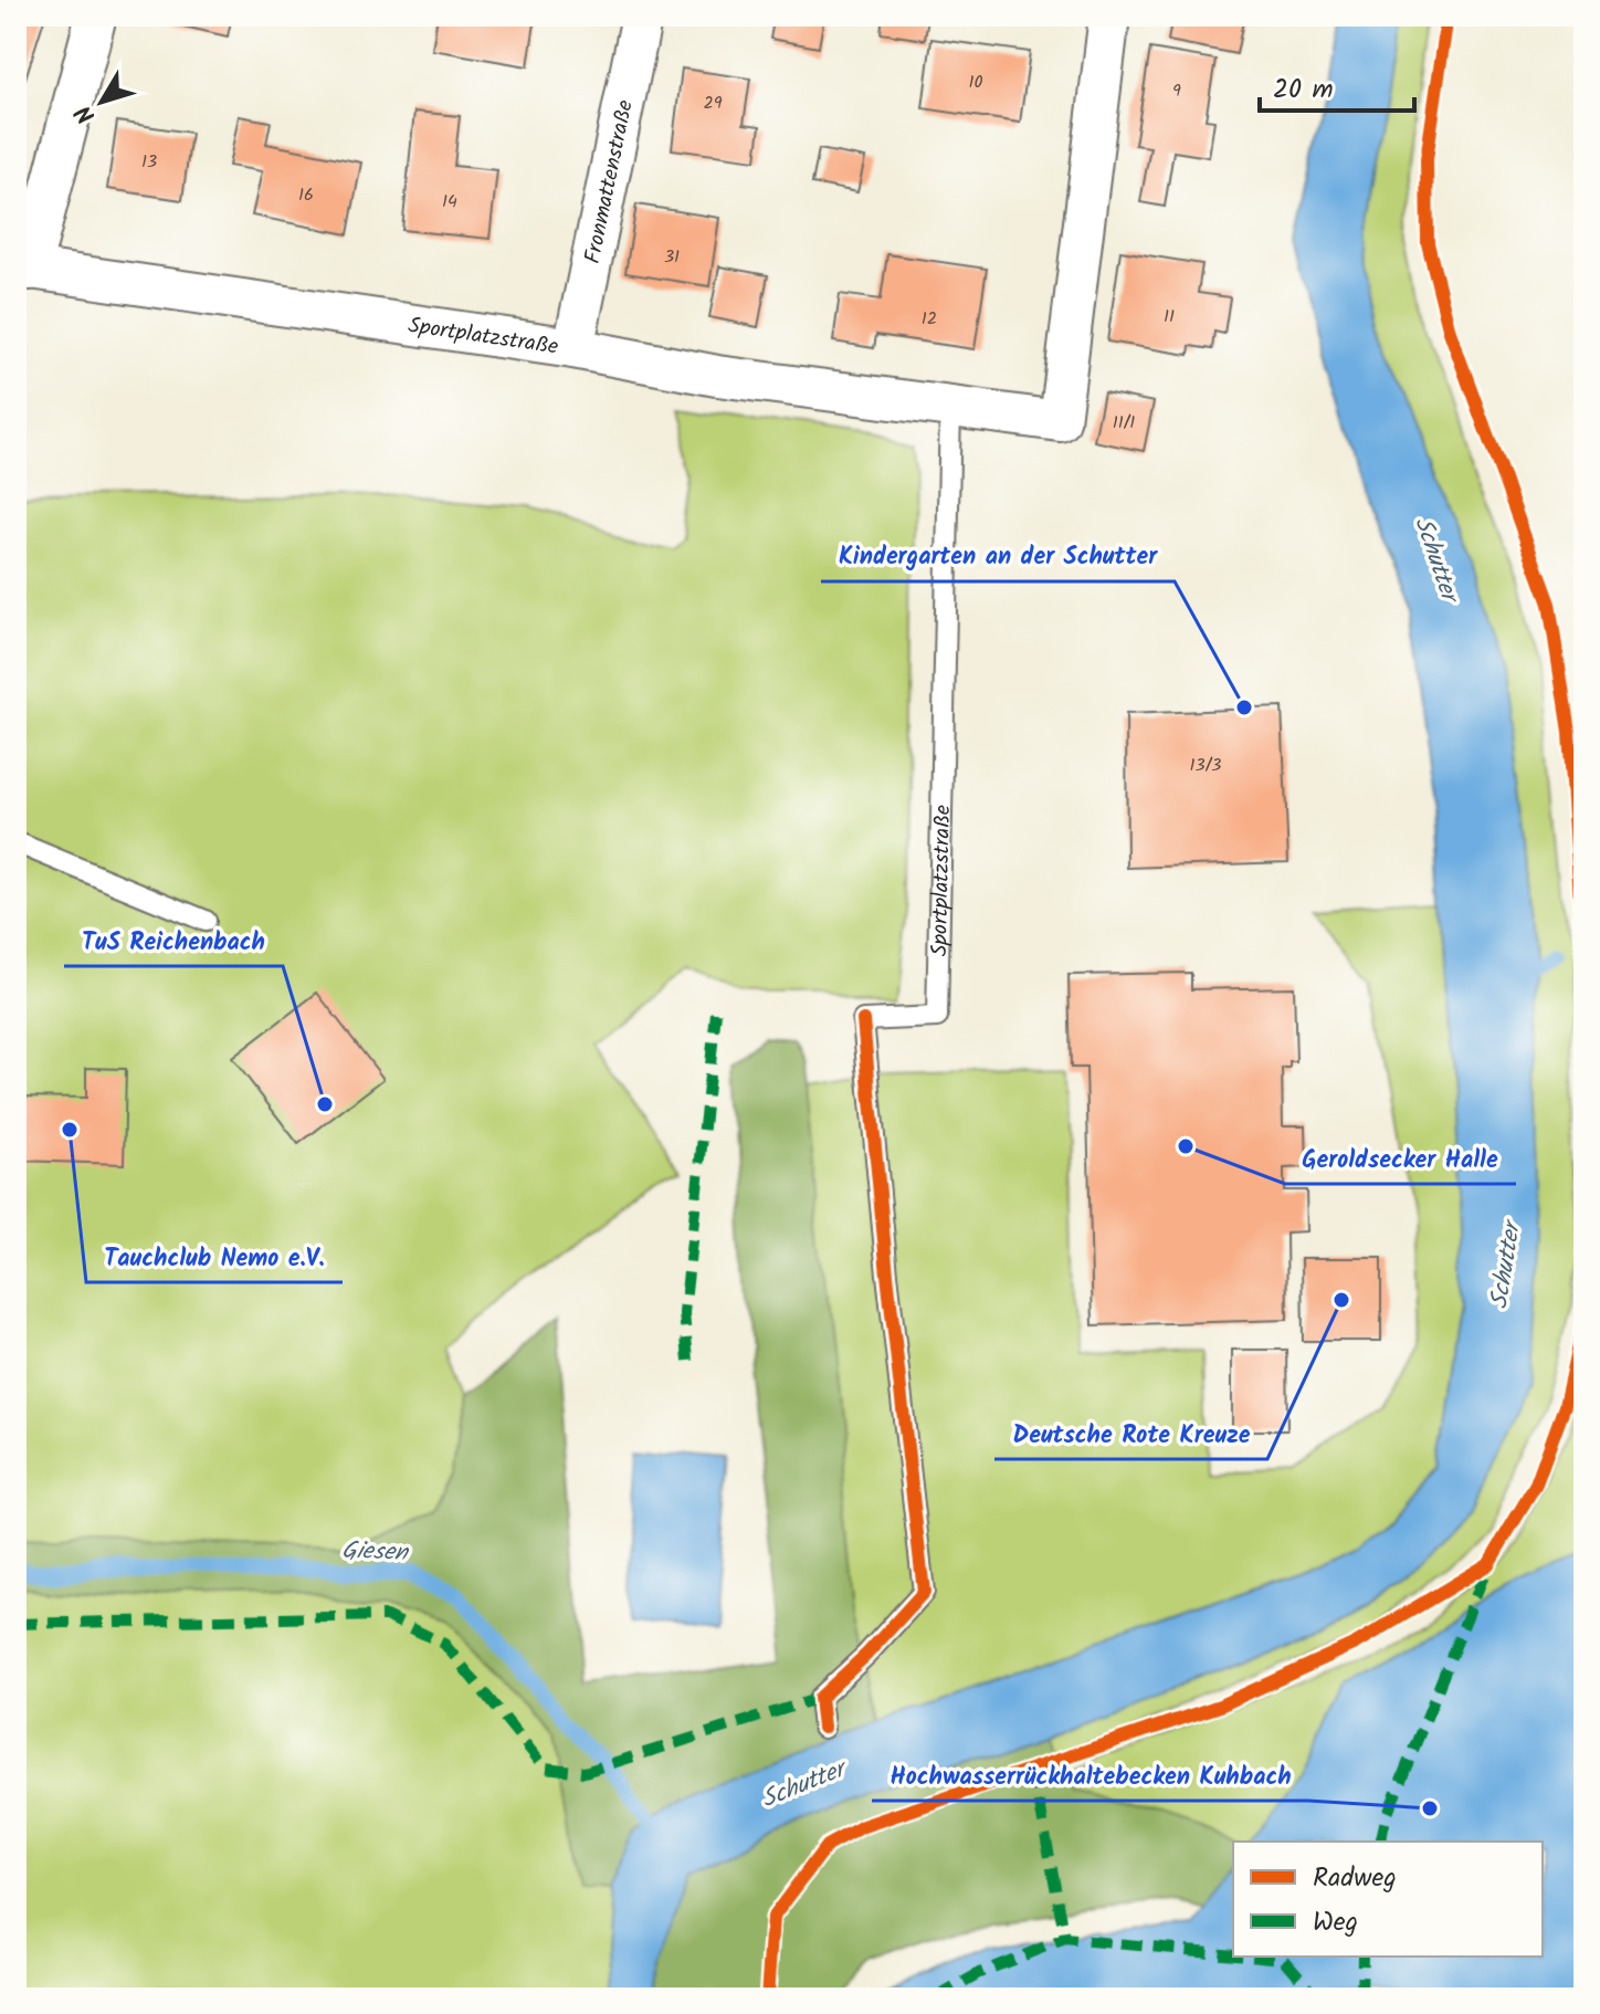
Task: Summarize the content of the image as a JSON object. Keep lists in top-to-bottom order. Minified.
{"streets":{"street":["Fronmattenstraße","Sportplatzstraße"]},"crossings":[["Fronmattenstraße","Sportplatzstraße"]],"water":["Schutter","Giesen"],"places":["Kindergarten an der Schutter","TuS Reichenbach","Tauchclub Nemo e.V.","Geroldsecker Halle","Deutsche Rote Kreuze","Hochwasserrückhaltebecken Kuhbach"],"house_numbers":["10","9","29","13","16","14","31","11","12","11/1","13/3"],"legend":["Radweg","Weg"],"scale_bar":"20 m","north":"bottom left"}
